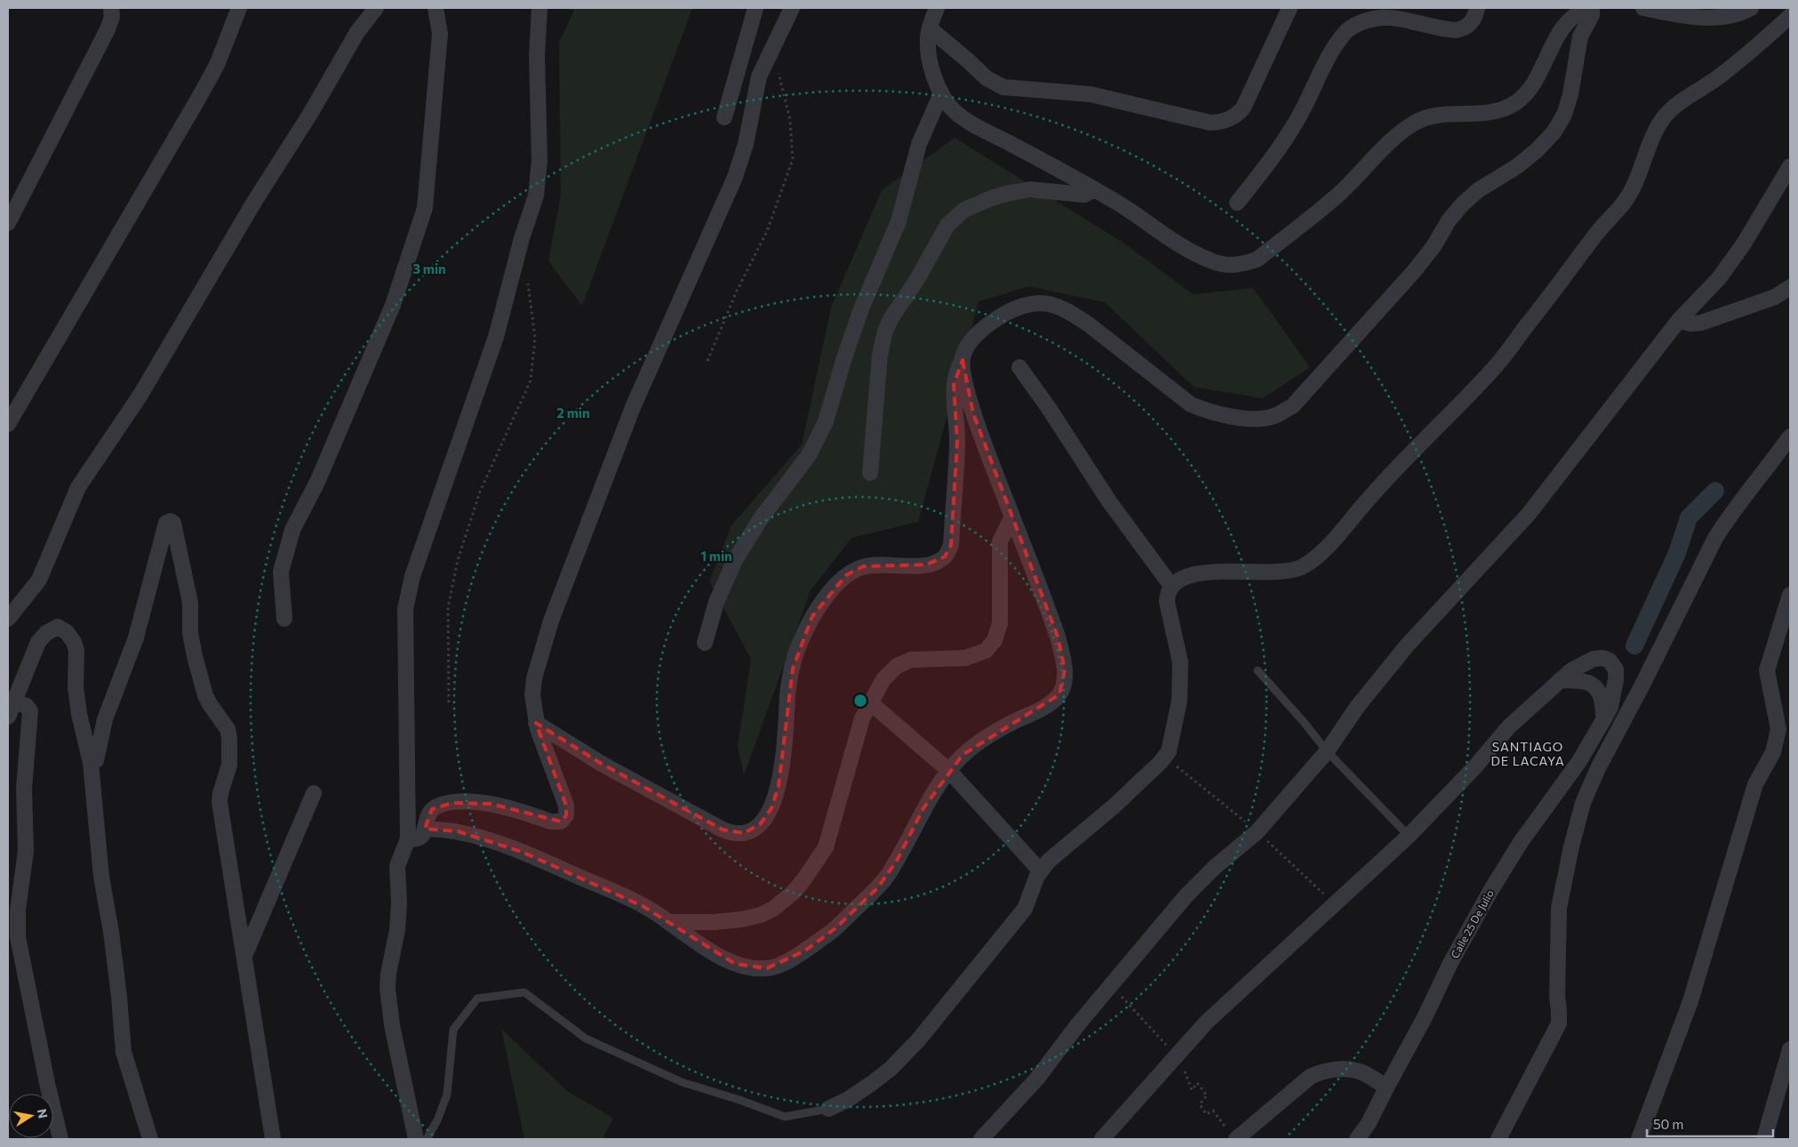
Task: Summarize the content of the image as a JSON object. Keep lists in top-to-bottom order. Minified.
{"streets":{"street":["Calle 25 De Julio"]},"districts":["SANTIAGO DE LACAYA"],"scale_bar":"50 m","north":"right","rings":["3 min","2 min","1 min"]}
